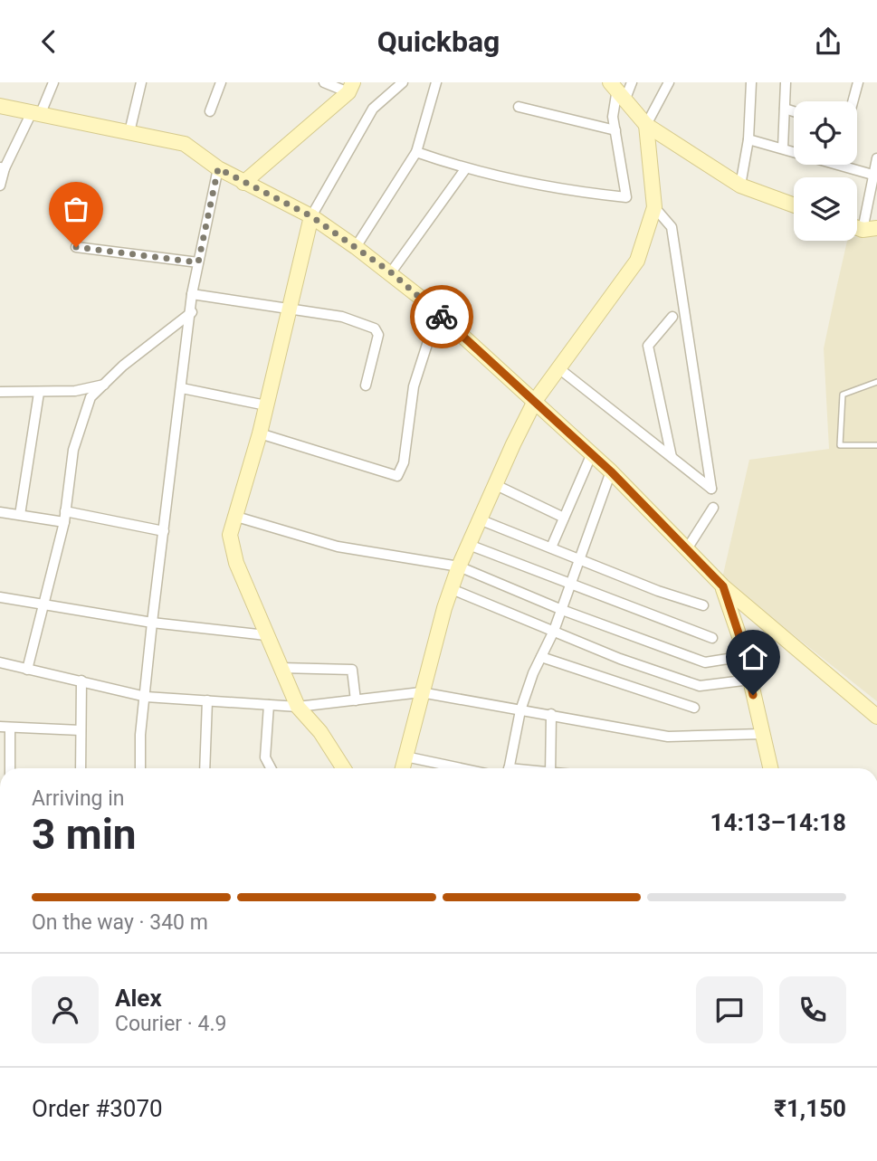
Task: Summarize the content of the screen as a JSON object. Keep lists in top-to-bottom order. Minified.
{"page":{"header":"Quickbag","heading":["3 min","Arriving in","14:13–14:18"],"panel":["Alex","Courier · 4.9","Order #3070","₹1,150"],"bar":"On the way · 340 m"}}
